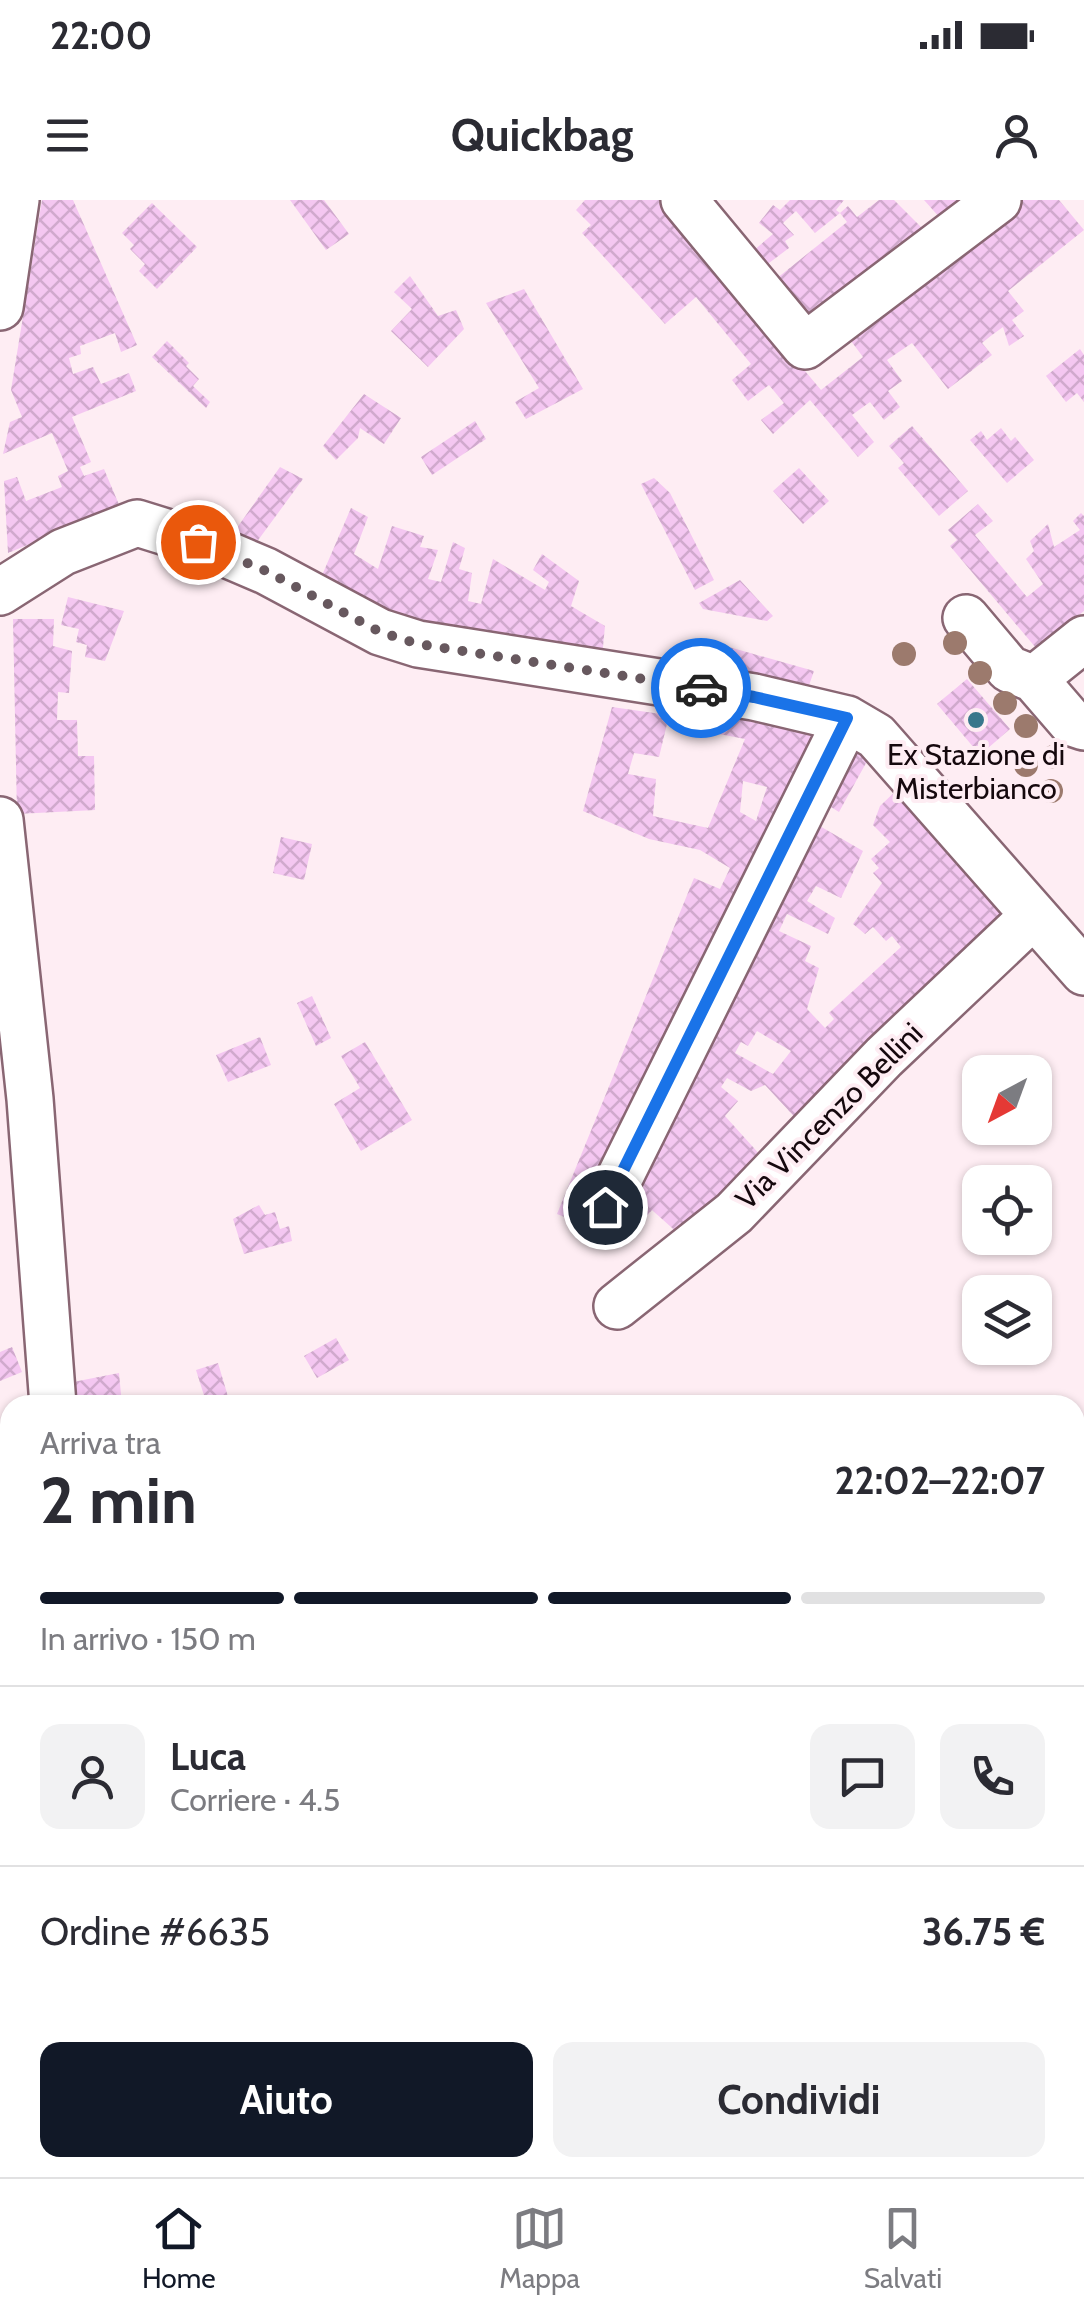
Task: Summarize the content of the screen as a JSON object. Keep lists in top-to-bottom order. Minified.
{"streets":{"street":["Via Vincenzo Bellini"]},"places":["Ex Stazione di Misterbianco"],"north":"bottom left","page":{"status":"22:00","header":"Quickbag","heading":["2 min","Arriva tra","22:02–22:07"],"panel":["Luca","Corriere · 4.5","Ordine #6635","36.75 €"],"bar":"In arrivo · 150 m","buttons":["Aiuto","Condividi"],"tabs":["Home","Mappa","Salvati"]}}
